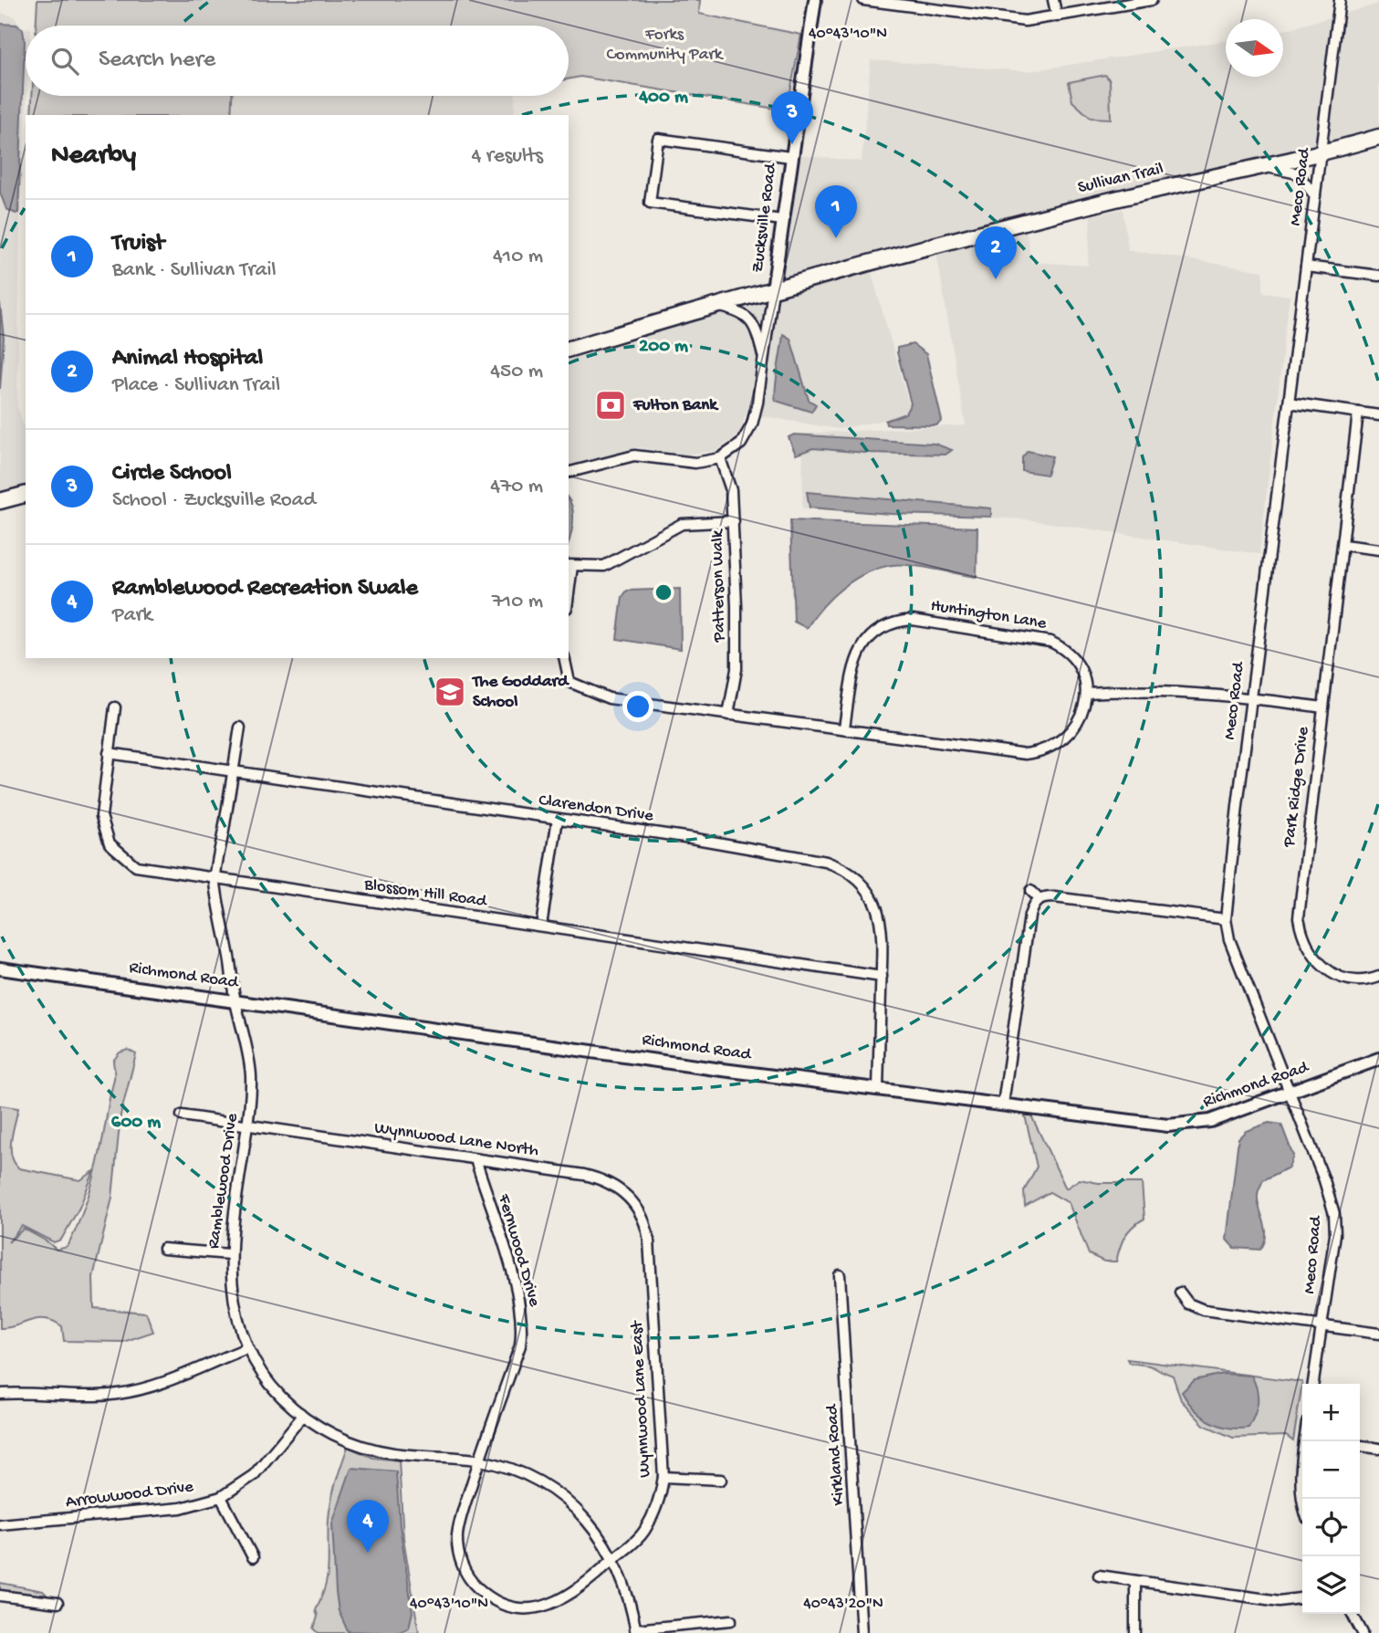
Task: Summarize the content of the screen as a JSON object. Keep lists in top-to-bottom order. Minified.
{"streets":{"main road":["Sullivan Trail"],"street":["Meco Road","Zucksville Road","Patterson Walk","Huntington Lane","Park Ridge Drive","Clarendon Drive","Blossom Hill Road","Richmond Road","Wynnwood Lane North","Ramblewood Drive","Fernwood Drive","Wynnwood Lane East","Kirkland Road","Arrowwood Drive"]},"crossings":[["Sullivan Trail","Meco Road"],["Sullivan Trail","Zucksville Road"],["Meco Road","Richmond Road"],["Clarendon Drive","Blossom Hill Road"],["Clarendon Drive","Richmond Road"],["Clarendon Drive","Ramblewood Drive"],["Blossom Hill Road","Ramblewood Drive"],["Richmond Road","Ramblewood Drive"],["Wynnwood Lane North","Ramblewood Drive"],["Wynnwood Lane North","Fernwood Drive"],["Wynnwood Lane North","Wynnwood Lane East"],["Ramblewood Drive","Fernwood Drive"],["Ramblewood Drive","Wynnwood Lane East"],["Ramblewood Drive","Arrowwood Drive"],["Fernwood Drive","Wynnwood Lane East"]],"parks":["Forks Community Park"],"places":{"bank":["Fulton Bank"],"school or university":["The Goddard School"]},"north":"right","page":{"search":"Search here","pins":["3","1","2","4"],"heading":["Nearby","4 results"],"list":[{"mark":"1","name":"Truist","note":"Bank · Sullivan Trail","value":"410 m"},{"mark":"2","name":"Animal Hospital","note":"Place · Sullivan Trail","value":"450 m"},{"mark":"3","name":"Circle School","note":"School · Zucksville Road","value":"470 m"},{"mark":"4","name":"Ramblewood Recreation Swale","note":"Park","value":"710 m"}],"map_buttons":["+","−"]},"coordinates":["40°43'10\"N","40°43'20\"N"],"rings":["400 m","200 m","600 m"]}
